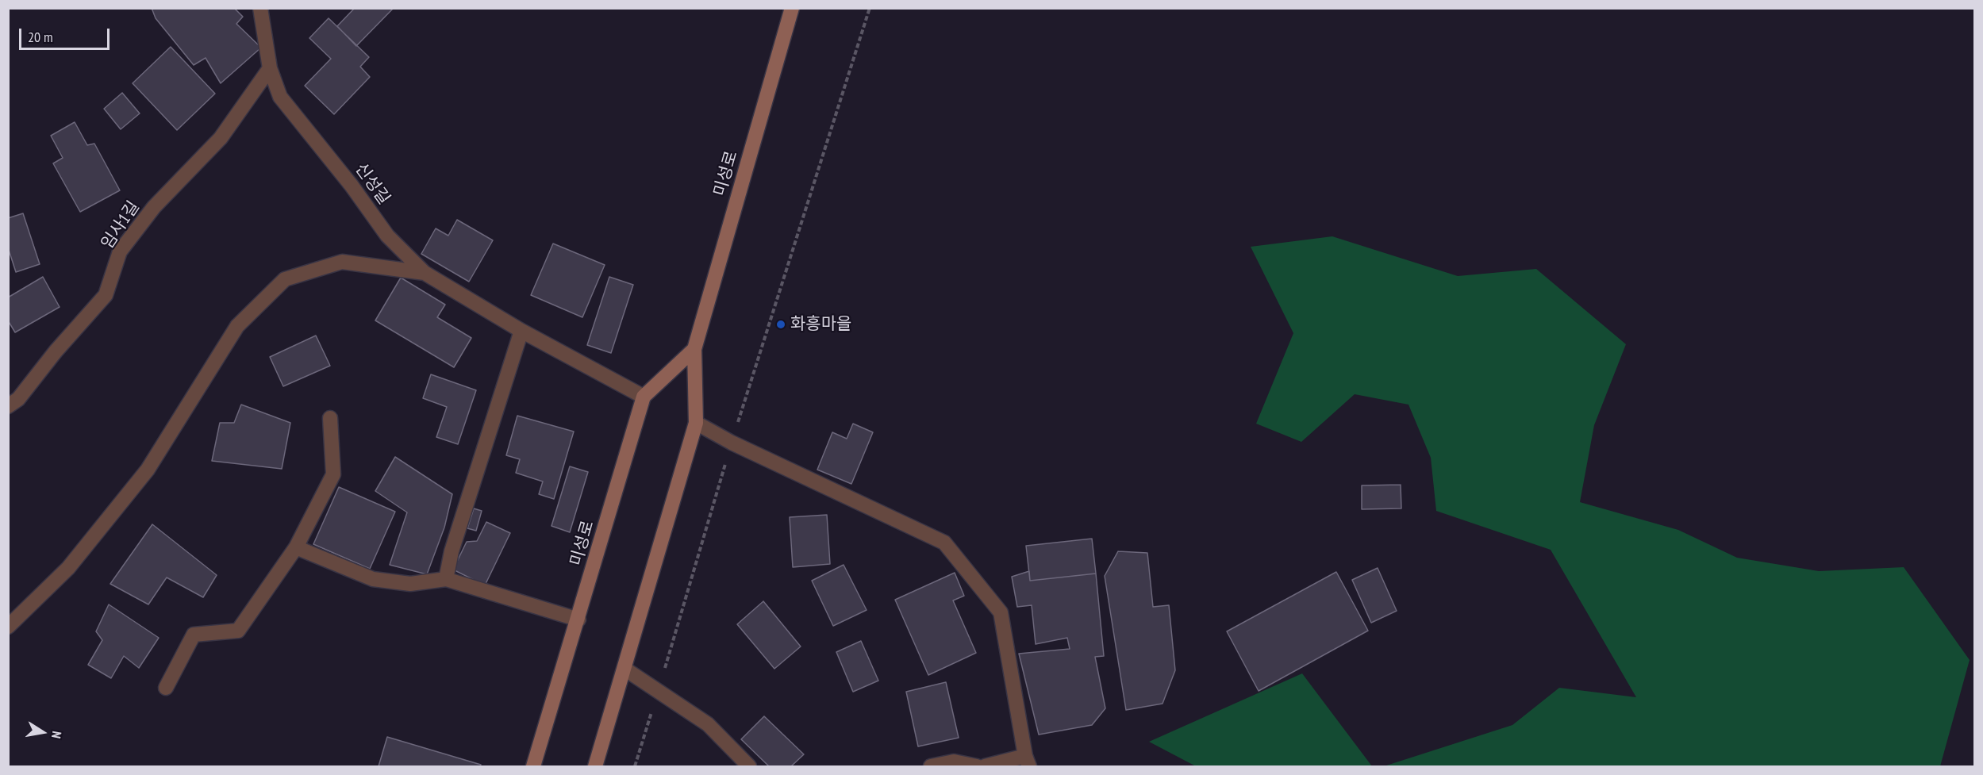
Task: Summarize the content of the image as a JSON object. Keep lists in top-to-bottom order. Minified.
{"streets":{"street":["미성로","신성길","임사1길"]},"crossings":[["미성로","신성길"],["신성길","임사1길"]],"places":["화흥마을"],"scale_bar":"20 m","north":"right"}
